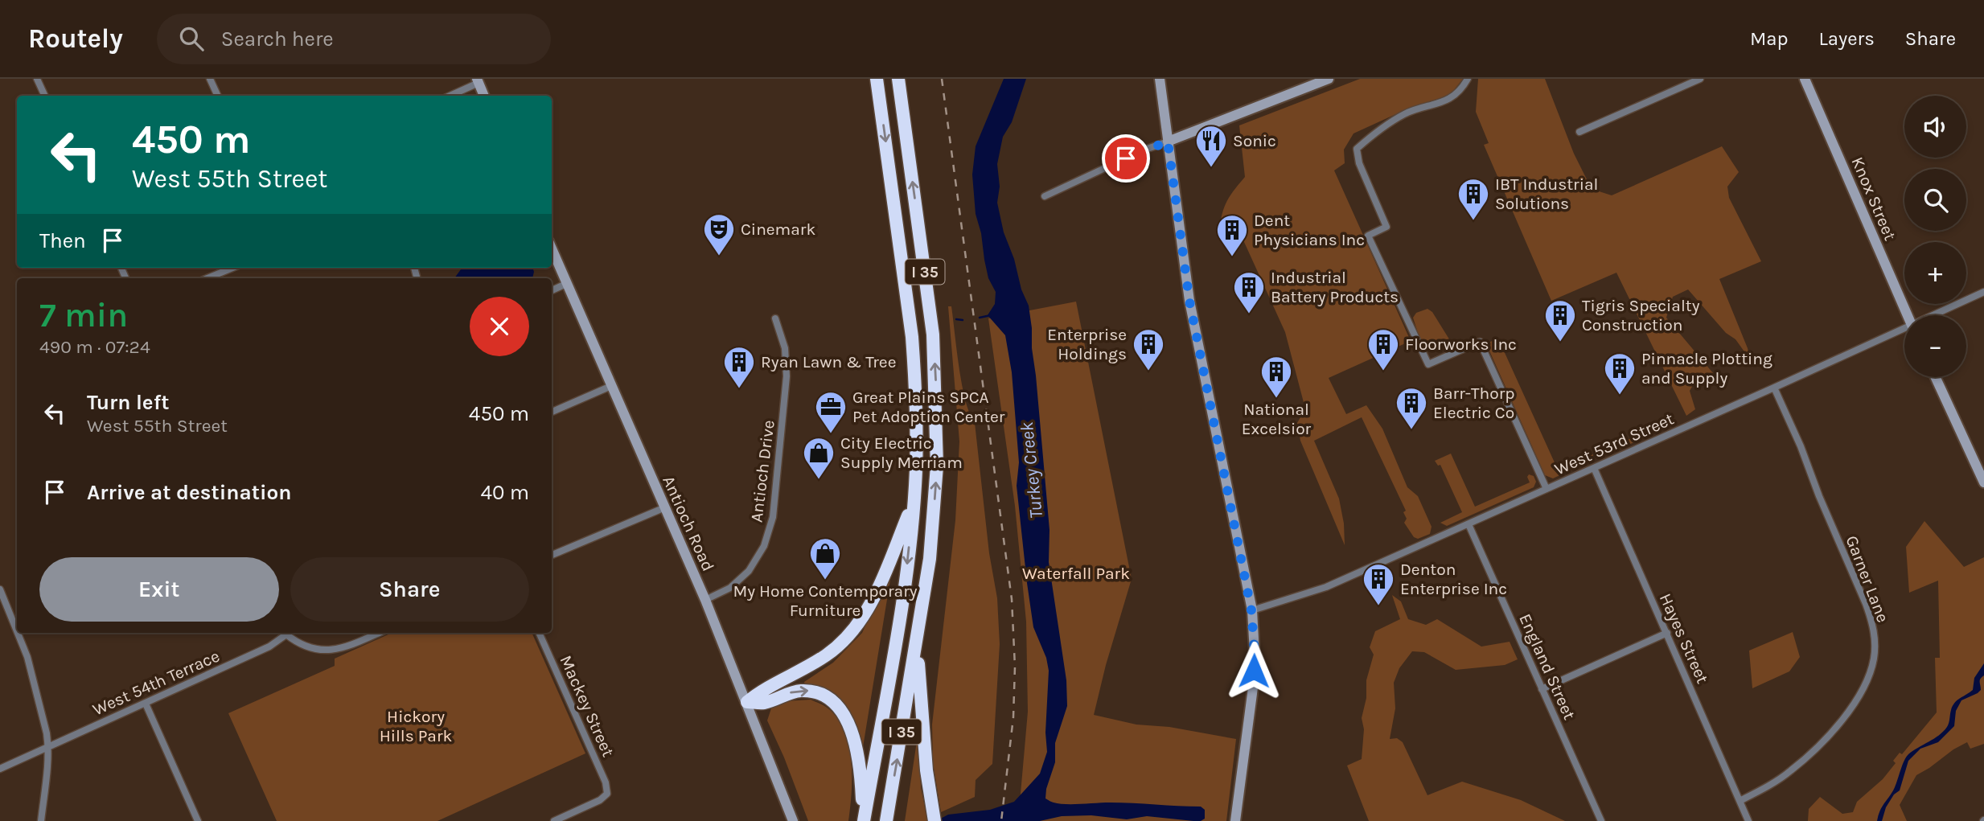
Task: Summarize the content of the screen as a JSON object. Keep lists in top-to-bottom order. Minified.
{"streets":{"highway":["I 35"],"main road":["Knox Street","Antioch Road"],"street":["West 53rd Street","Antioch Drive","Garner Lane","Hayes Street","England Street","West 54th Terrace","Mackey Street"]},"crossings":[["West 53rd Street","Garner Lane"],["West 53rd Street","Hayes Street"],["West 53rd Street","England Street"],["Antioch Drive","Antioch Road"],["Garner Lane","Hayes Street"]],"water":["Turkey Creek"],"parks":["Waterfall Park","Hickory Hills Park"],"places":{"restaurant":["Sonic"],"building":["IBT Industrial Solutions","Dent Physicians Inc","Industrial Battery Products","Tigris Specialty Construction","Enterprise Holdings","Floorworks Inc","Ryan Lawn & Tree","Pinnacle Plotting and Supply","National Excelsior","Barr-Thorp Electric Co","Denton Enterprise Inc"],"theatre":["Cinemark"],"office":["Great Plains SPCA Pet Adoption Center"],"shop":["City Electric Supply Merriam","My Home Contemporary Furniture"]},"page":{"header":"Routely","search":"Search here","nav":["Map","Layers","Share"],"map_buttons":["+","−"],"turn":["450 m","West 55th Street"],"then":"Then","heading":["7 min","490 m · 07:24"],"list":[{"name":"Turn left","note":"West 55th Street","value":"450 m"},{"name":"Arrive at destination","value":"40 m"}],"buttons":["Exit","Share"]}}
